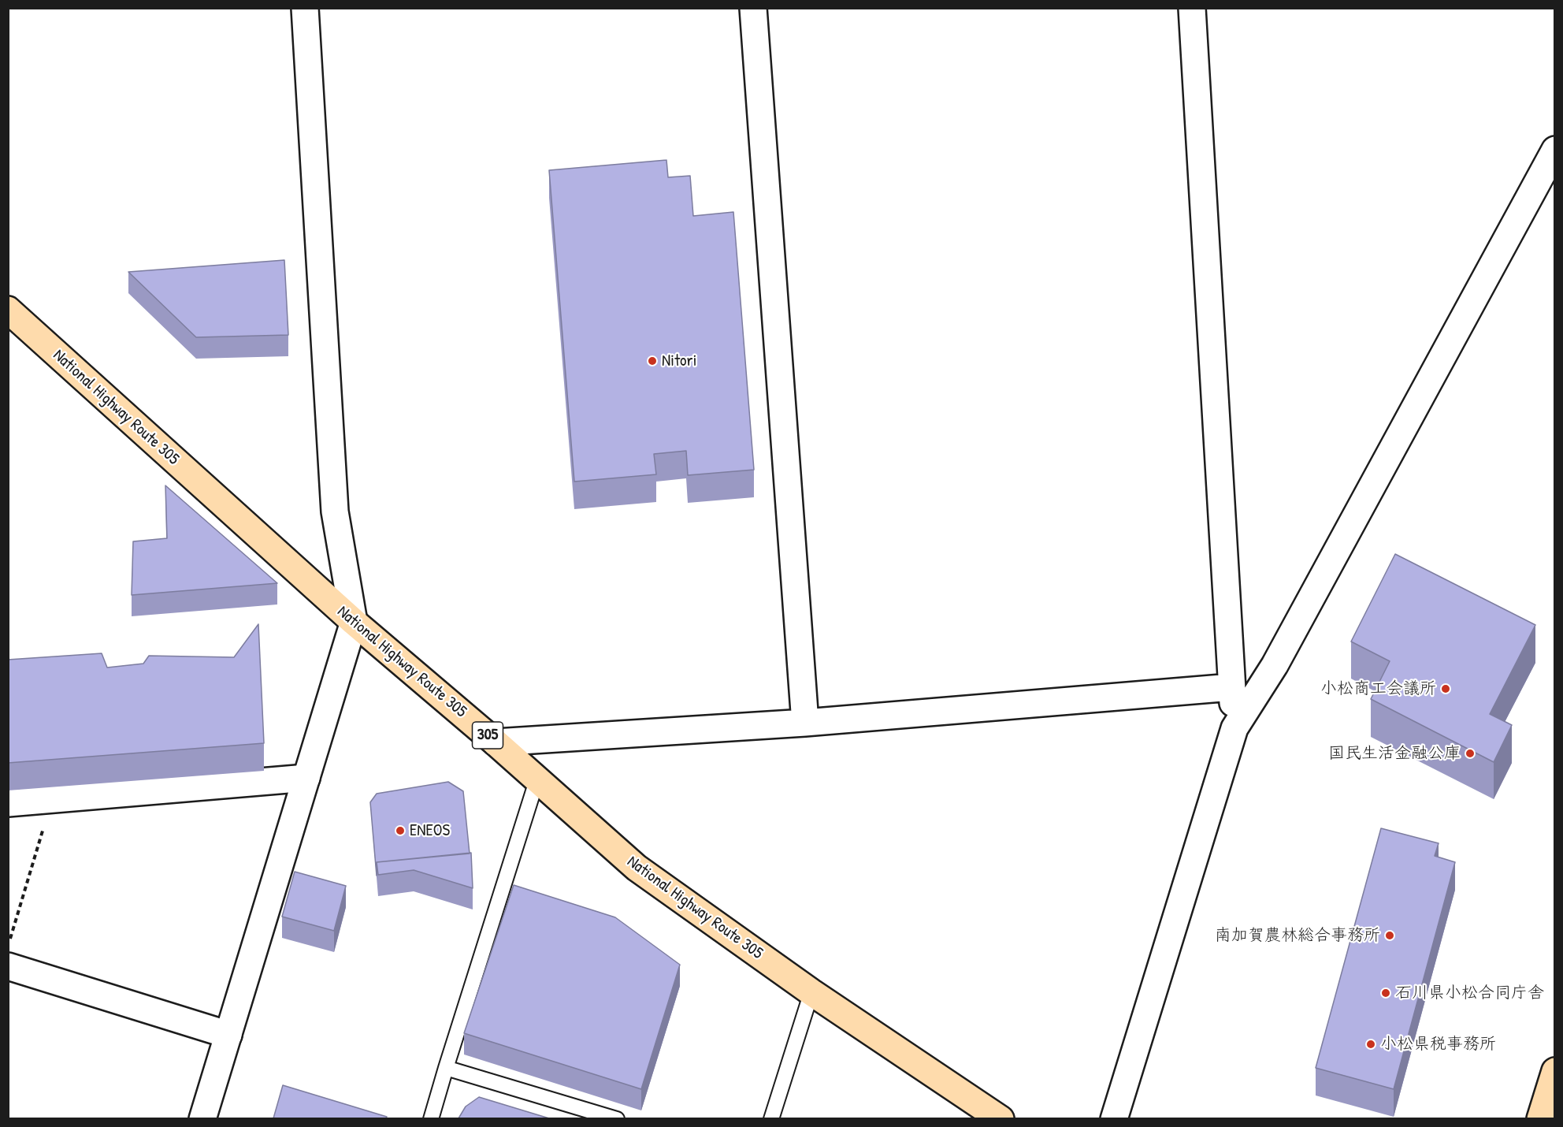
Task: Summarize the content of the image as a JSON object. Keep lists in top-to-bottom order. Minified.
{"streets":{"highway":["National Highway Route 305","305"]},"places":["Nitori","小松商工会議所","国民生活金融公庫","ENEOS","南加賀農林総合事務所","石川県小松合同庁舎","小松県税事務所"]}
